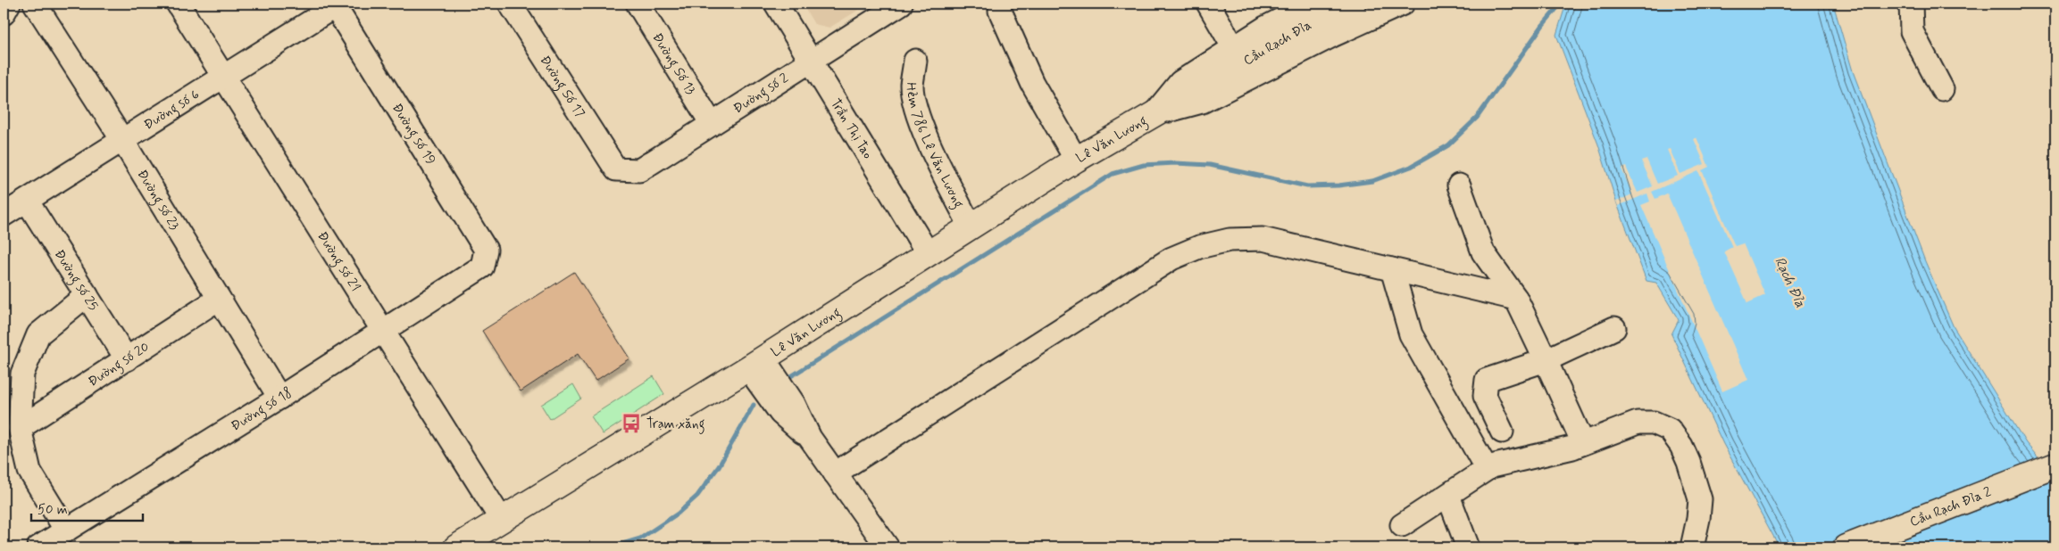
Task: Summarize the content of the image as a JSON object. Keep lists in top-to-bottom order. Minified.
{"streets":{"main road":["Cầu Rạch Đỉa","Lê Văn Lương","Cầu Rạch Đỉa 2"],"street":["Đường Số 13","Đường Số 17","Đường số 2","Đường số 6","Trần Thị Tao","Đường số 19","Hẻm 786 Lê Văn Lương","Đường số 23","Đường số 21","Đường số 25","Đường số 20","Đường số 18"]},"crossings":[["Cầu Rạch Đỉa","Lê Văn Lương"],["Đường Số 13","Đường số 2"],["Đường Số 17","Đường số 2"],["Đường số 2","Trần Thị Tao"],["Đường số 6","Đường số 19"],["Đường số 6","Đường số 23"],["Đường số 6","Đường số 21"],["Đường số 6","Đường số 25"],["Trần Thị Tao","Lê Văn Lương"],["Đường số 19","Đường số 18"],["Lê Văn Lương","Hẻm 786 Lê Văn Lương"],["Lê Văn Lương","Đường số 21"],["Đường số 23","Đường số 20"],["Đường số 23","Đường số 18"],["Đường số 21","Đường số 18"],["Đường số 25","Đường số 20"]],"water":["Rạch Đỉa"],"places":{"bus stop":["Trạm xăng"]},"scale_bar":"50 m"}
